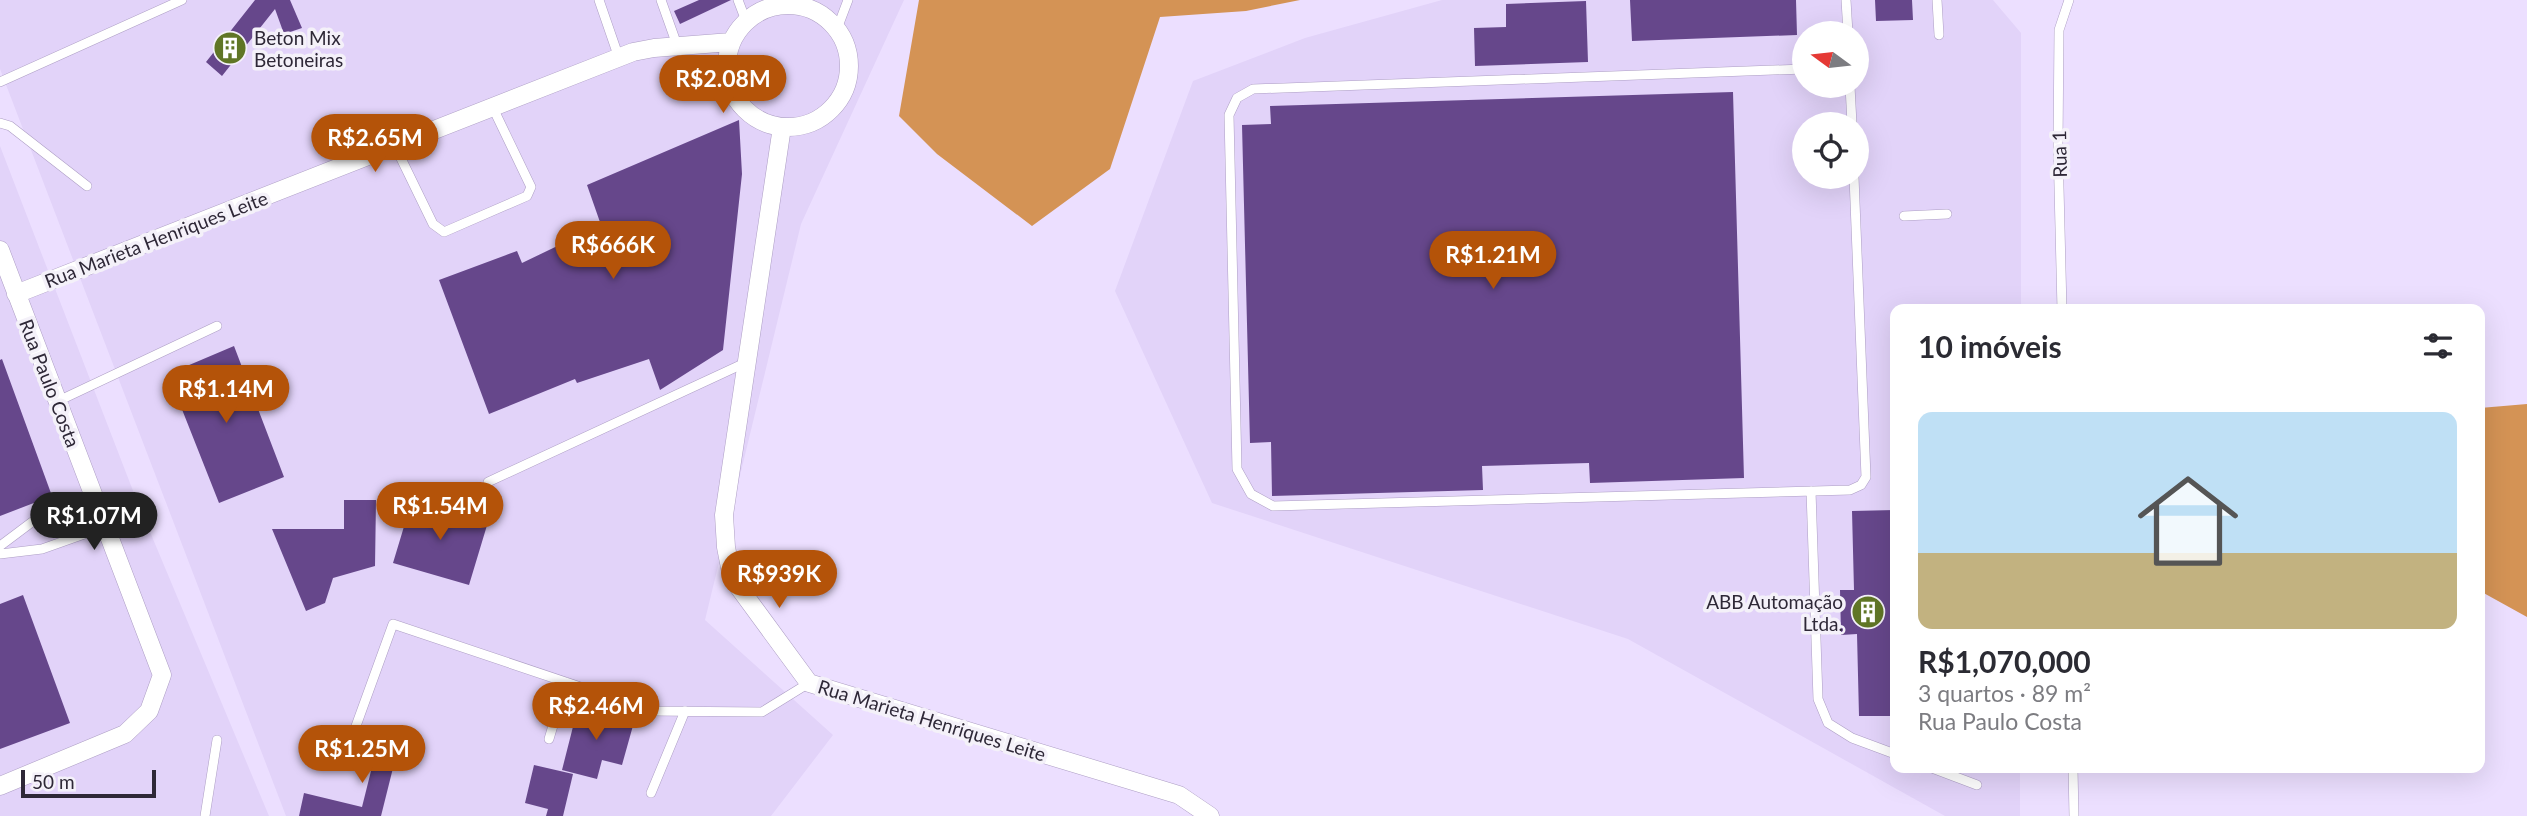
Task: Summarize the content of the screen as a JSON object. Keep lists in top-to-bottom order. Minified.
{"streets":{"street":["Rua Marieta Henriques Leite","Rua Paulo Costa"],"lane":["Rua 1"]},"crossings":[["Rua Marieta Henriques Leite","Rua Paulo Costa"]],"places":{"building":["Beton Mix Betoneiras","ABB Automação Ltda."]},"scale_bar":"50 m","north":"left","page":{"price":["R$2.08M","R$2.65M","R$666K","R$1.21M","R$1.14M","R$1.54M","R$1.07M","R$939K","R$2.46M","R$1.25M"],"heading":"10 imóveis","list":[{"name":"R$1,070,000","note":"3 quartos · 89 m² · Rua Paulo Costa"}],"scale":"50 m"}}
